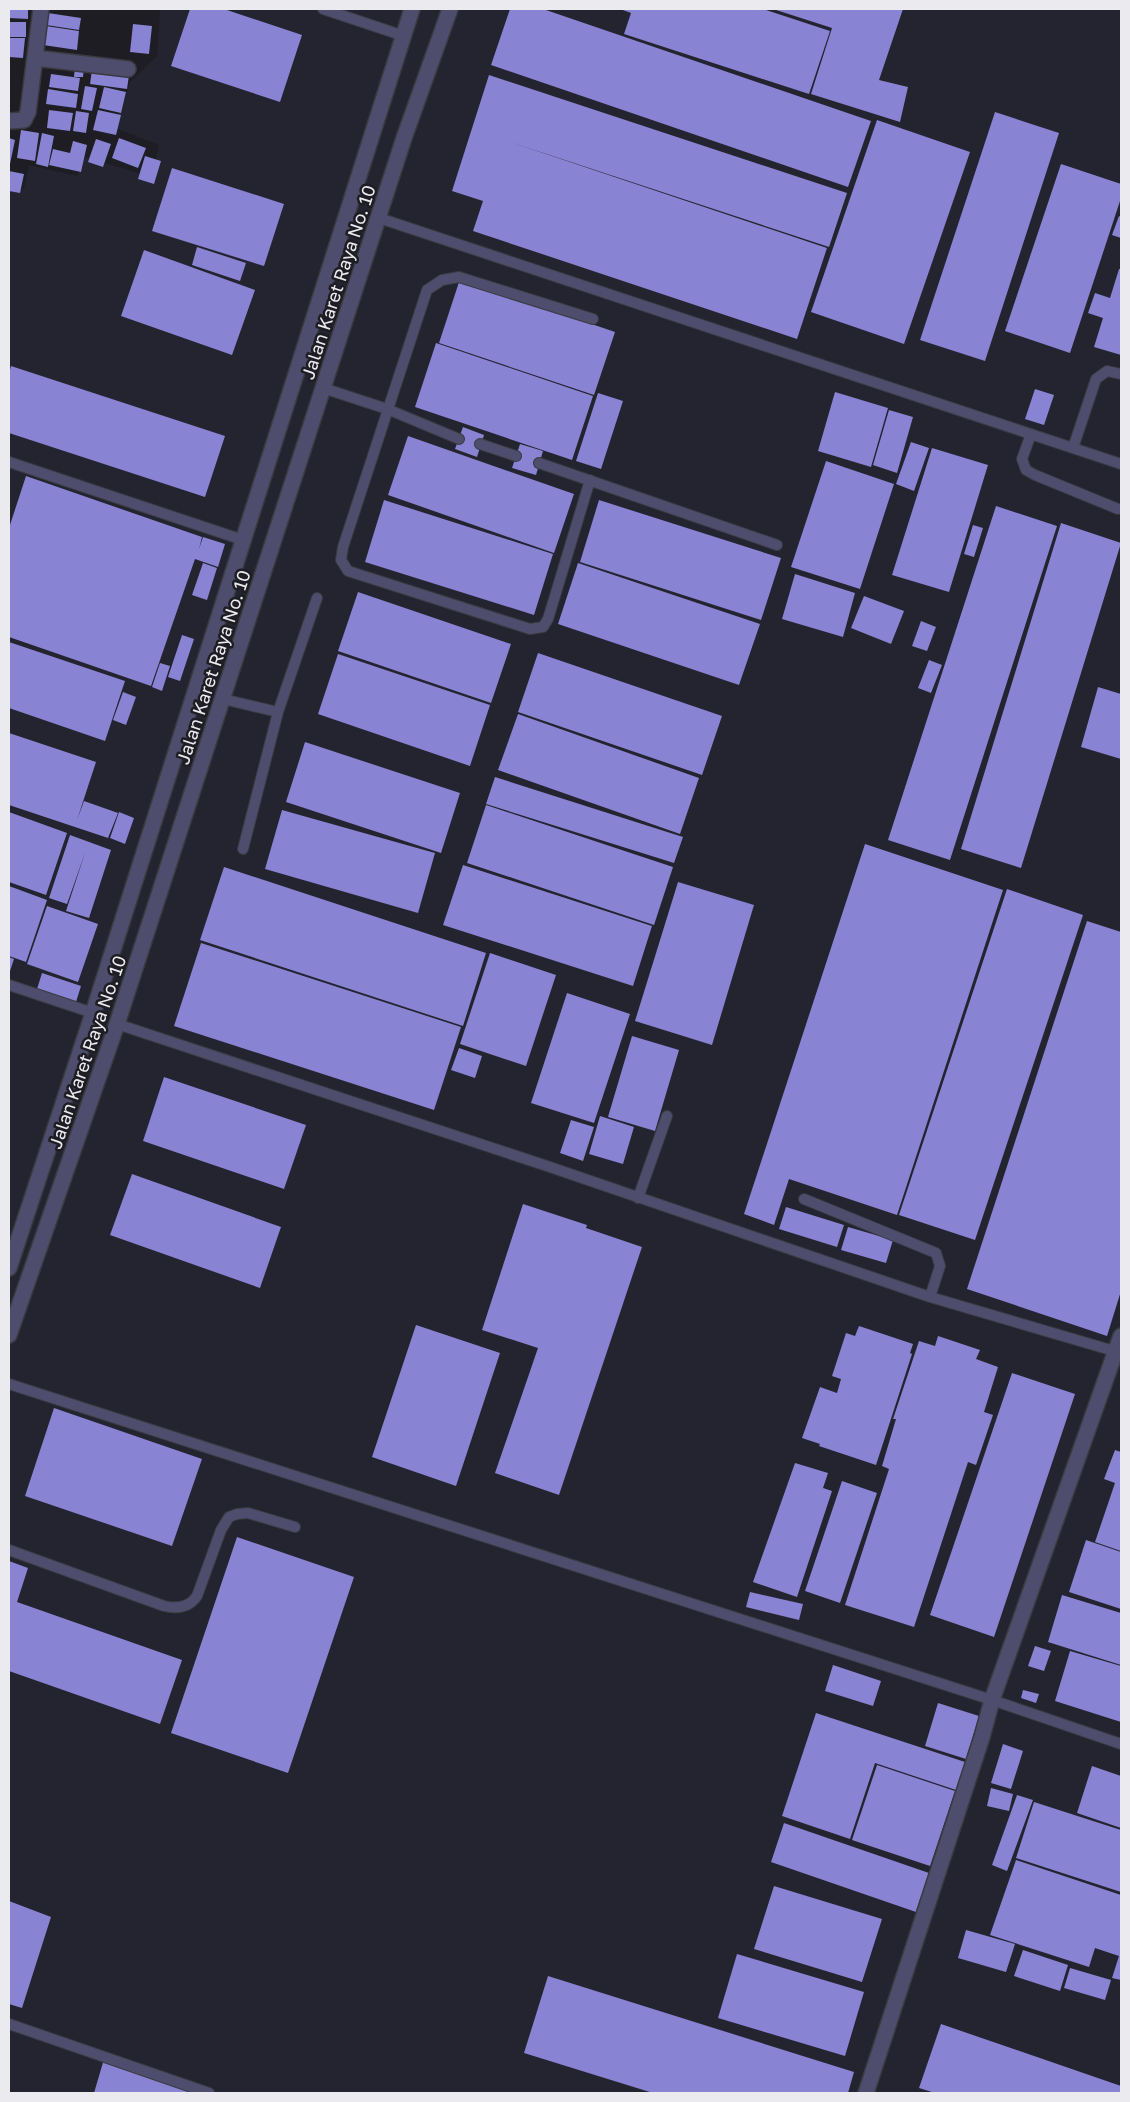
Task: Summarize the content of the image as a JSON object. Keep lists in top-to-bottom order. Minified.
{"streets":{"street":["Jalan Karet Raya No. 10"]}}
